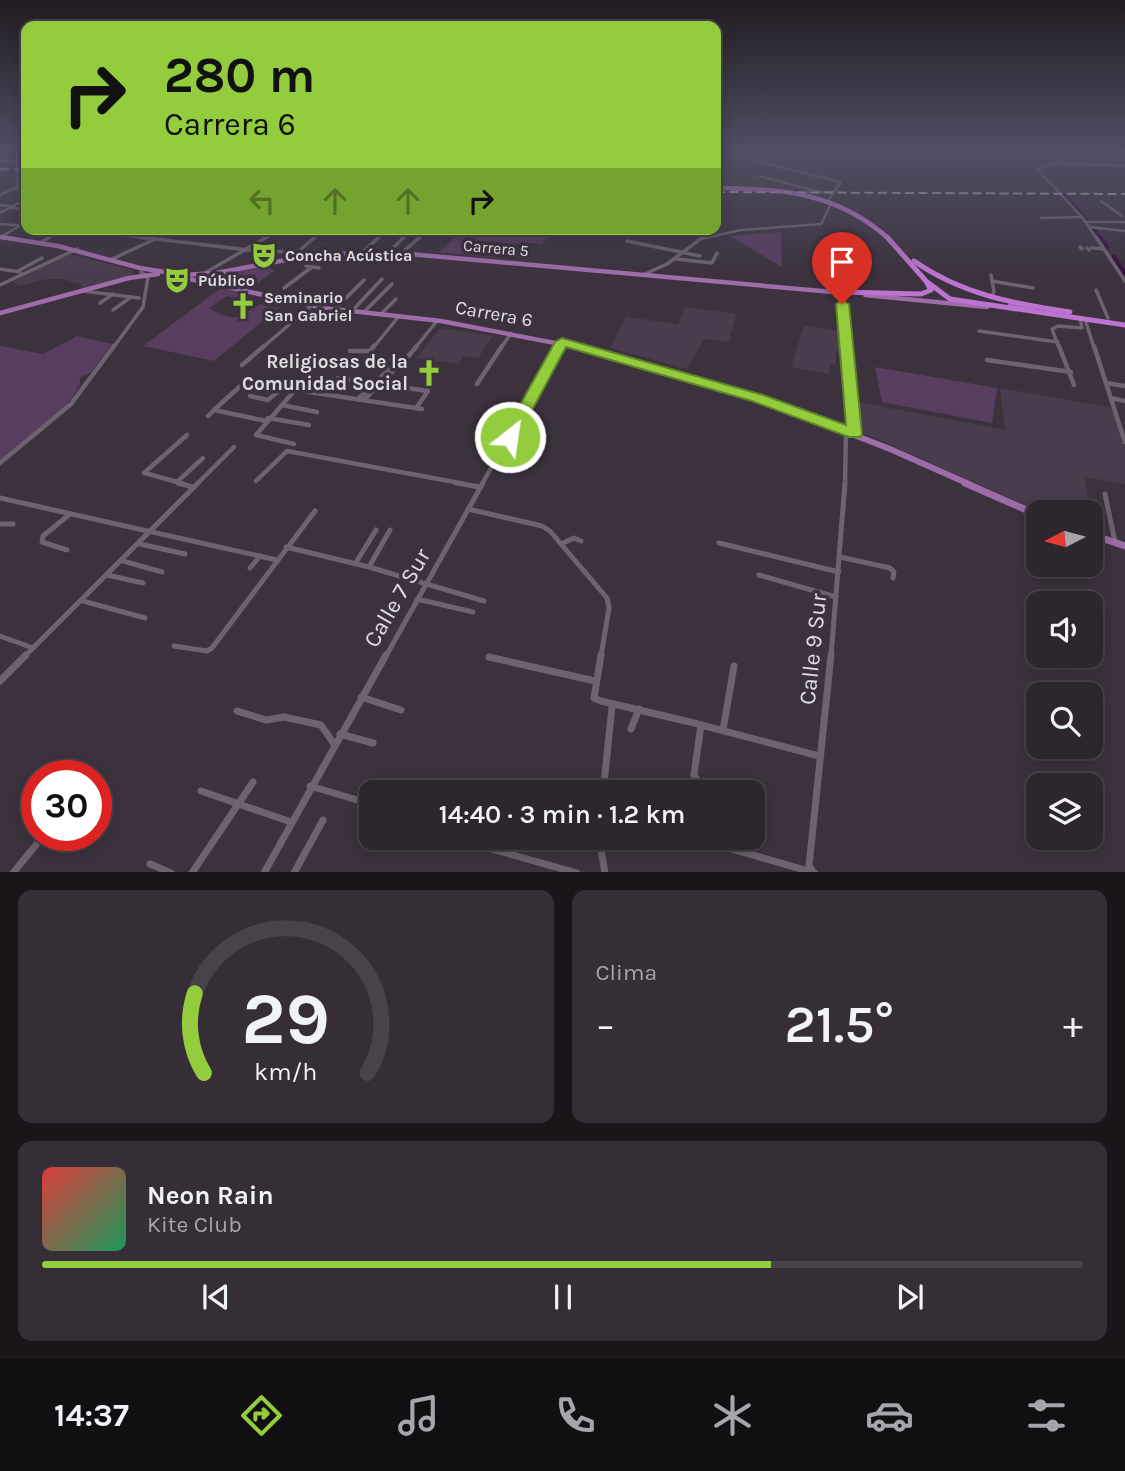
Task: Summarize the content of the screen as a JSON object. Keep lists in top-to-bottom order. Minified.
{"streets":{"main road":["Carrera 5","Carrera 6"],"street":["Calle 7 Sur","Calle 9 Sur"]},"crossings":[["Carrera 5","Carrera 6"],["Carrera 6","Calle 7 Sur"],["Carrera 6","Calle 9 Sur"]],"places":{"theatre":["Concha Acústica","Público"],"church":["Seminario San Gabriel","Religiosas de la Comunidad Social"]},"north":"left","page":{"turn":["280 m","Carrera 6"],"limit":"30","trip":"14:40 · 3 min · 1.2 km","tile":"Clima","heat":["−","21.5°","+"],"song":["Neon Rain","Kite Club"],"tabs":"14:37","gauge":["29","km/h"]}}
